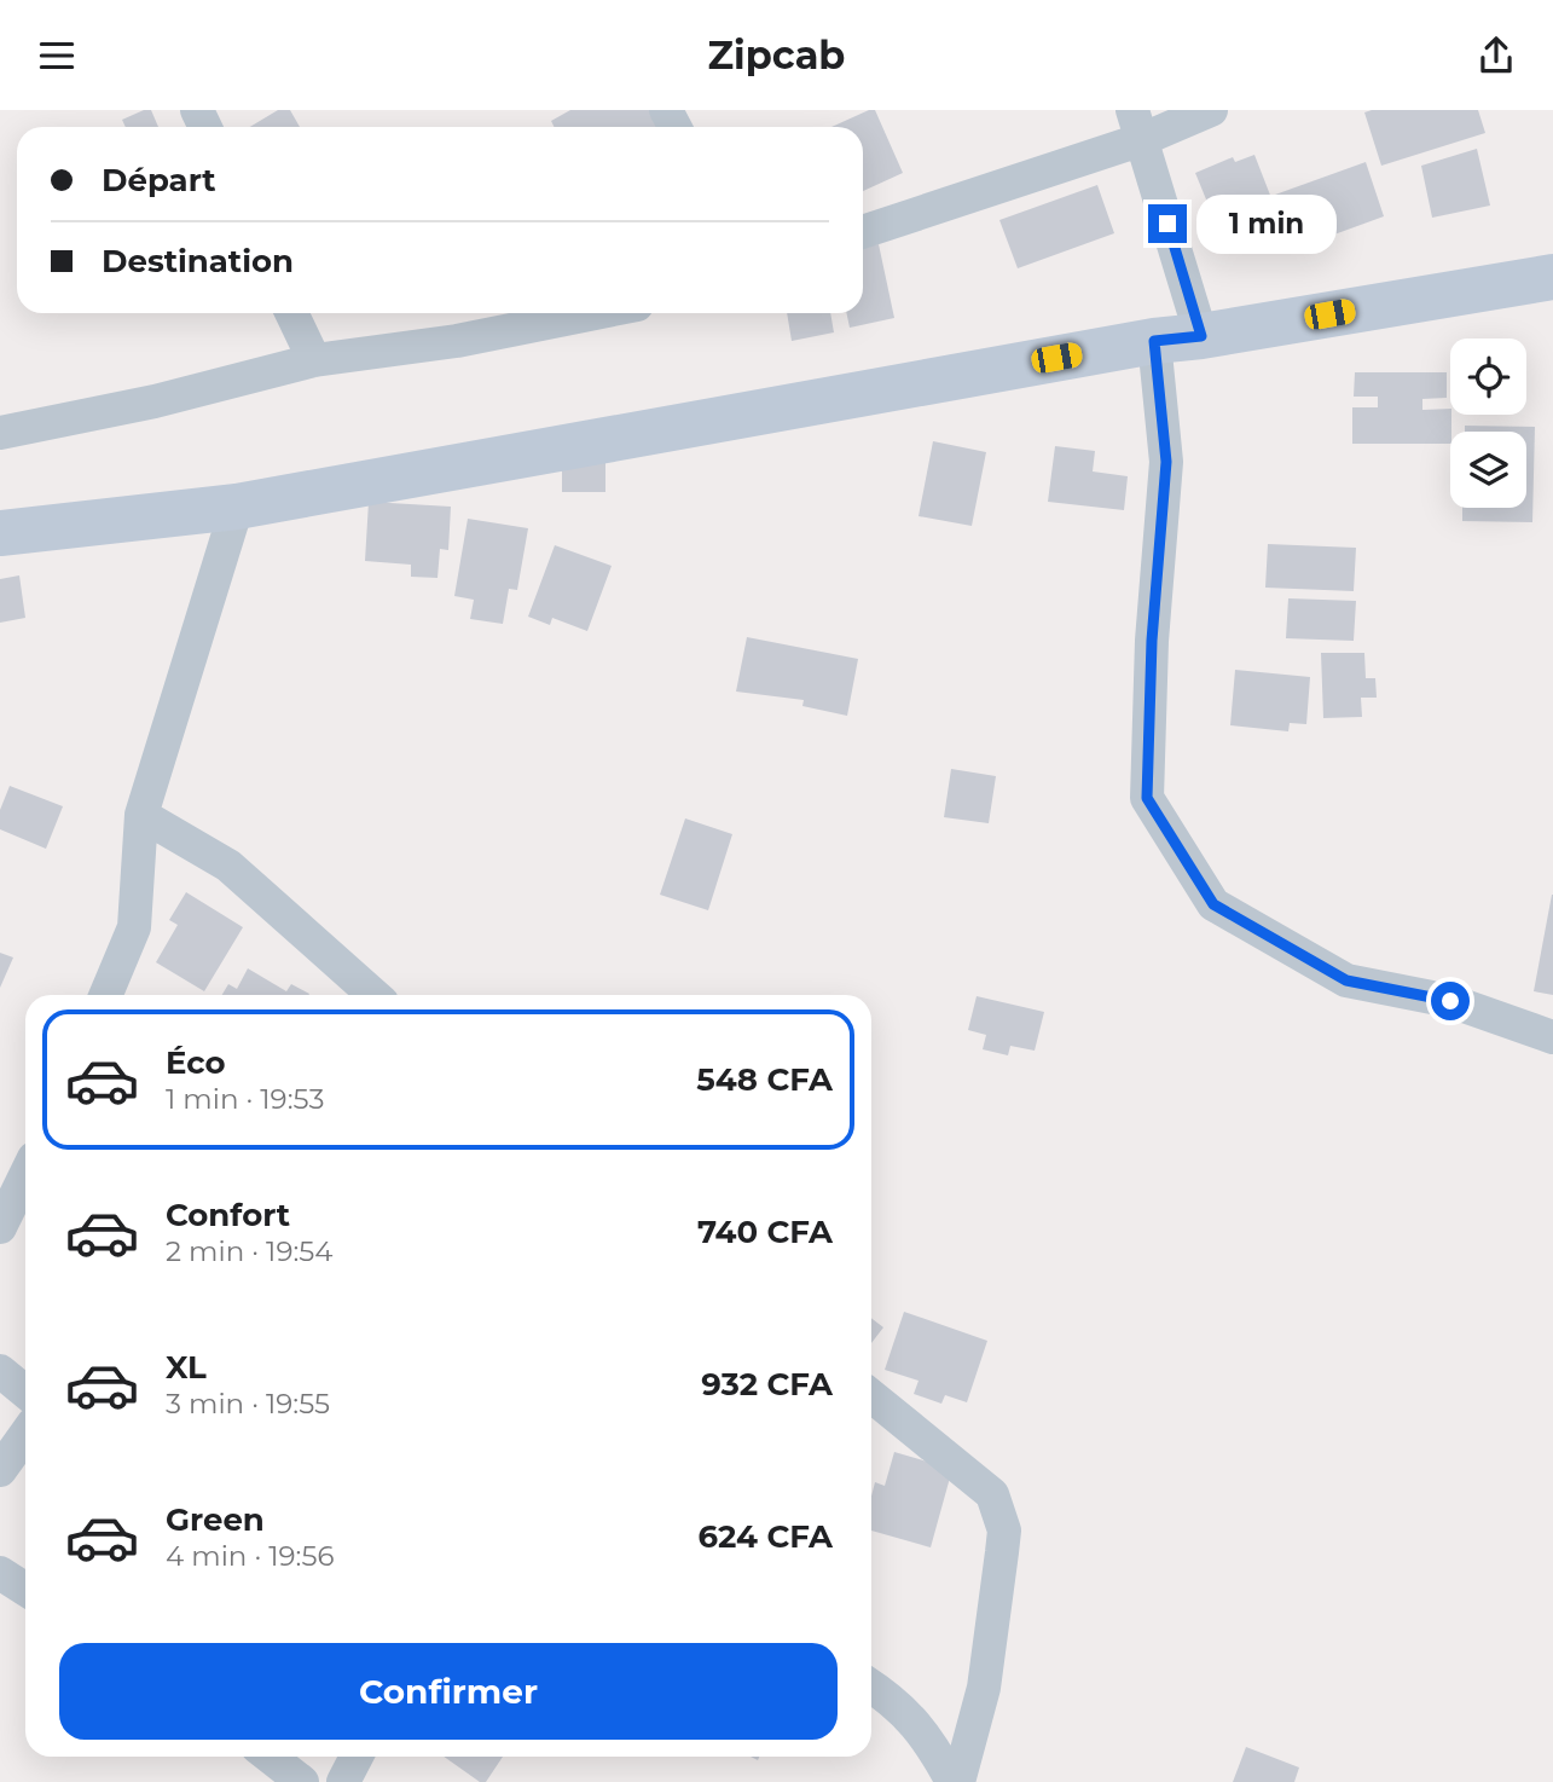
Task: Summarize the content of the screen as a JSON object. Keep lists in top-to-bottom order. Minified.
{"page":{"header":"Zipcab","banner":["Départ","Destination"],"bubble":"1 min","list":[{"name":"Éco","note":"1 min · 19:53","value":"548 CFA"},{"name":"Confort","note":"2 min · 19:54","value":"740 CFA"},{"name":"XL","note":"3 min · 19:55","value":"932 CFA"},{"name":"Green","note":"4 min · 19:56","value":"624 CFA"}],"buttons":"Confirmer"}}
